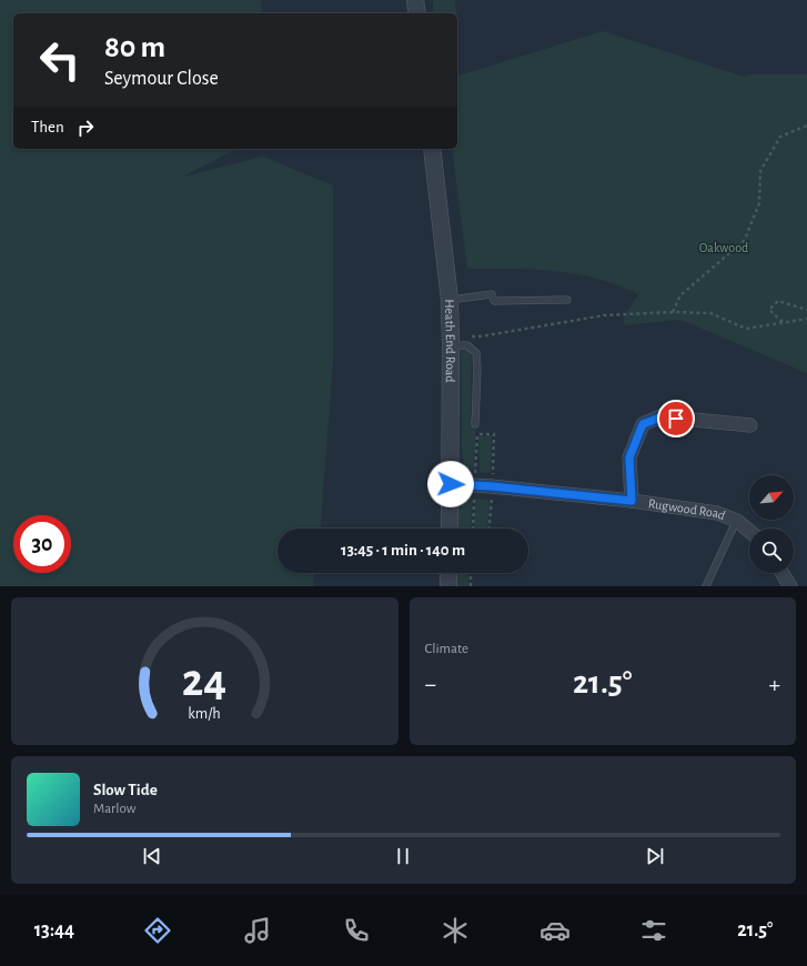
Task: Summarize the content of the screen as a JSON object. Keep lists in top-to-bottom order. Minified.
{"streets":{"street":["Heath End Road","Rugwood Road"]},"crossings":[["Heath End Road","Rugwood Road"]],"parks":["Oakwood"],"north":"top right","page":{"turn":["80 m","Seymour Close"],"then":"Then","limit":"30","trip":"13:45 · 1 min · 140 m","tile":"Climate","heat":["−","21.5°","+"],"song":["Slow Tide","Marlow"],"tabs":["13:44","21.5°"],"gauge":["24","km/h"]}}
